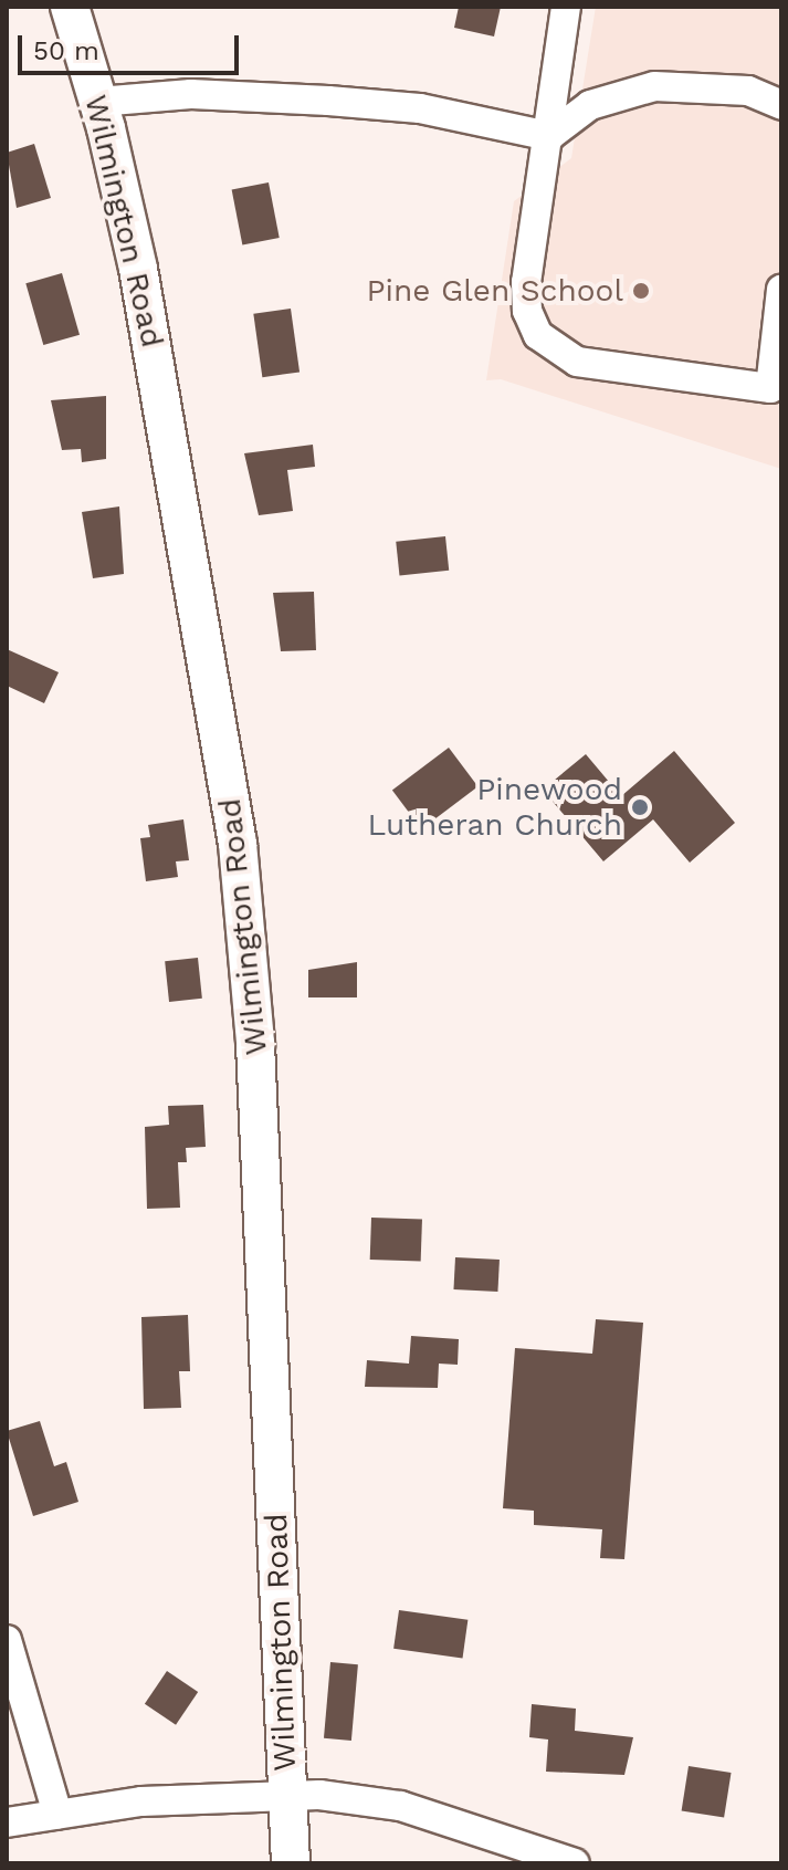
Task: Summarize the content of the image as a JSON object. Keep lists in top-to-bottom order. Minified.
{"streets":{"main road":["Wilmington Road"]},"places":["Pine Glen School","Pinewood Lutheran Church"],"scale_bar":"50 m"}
